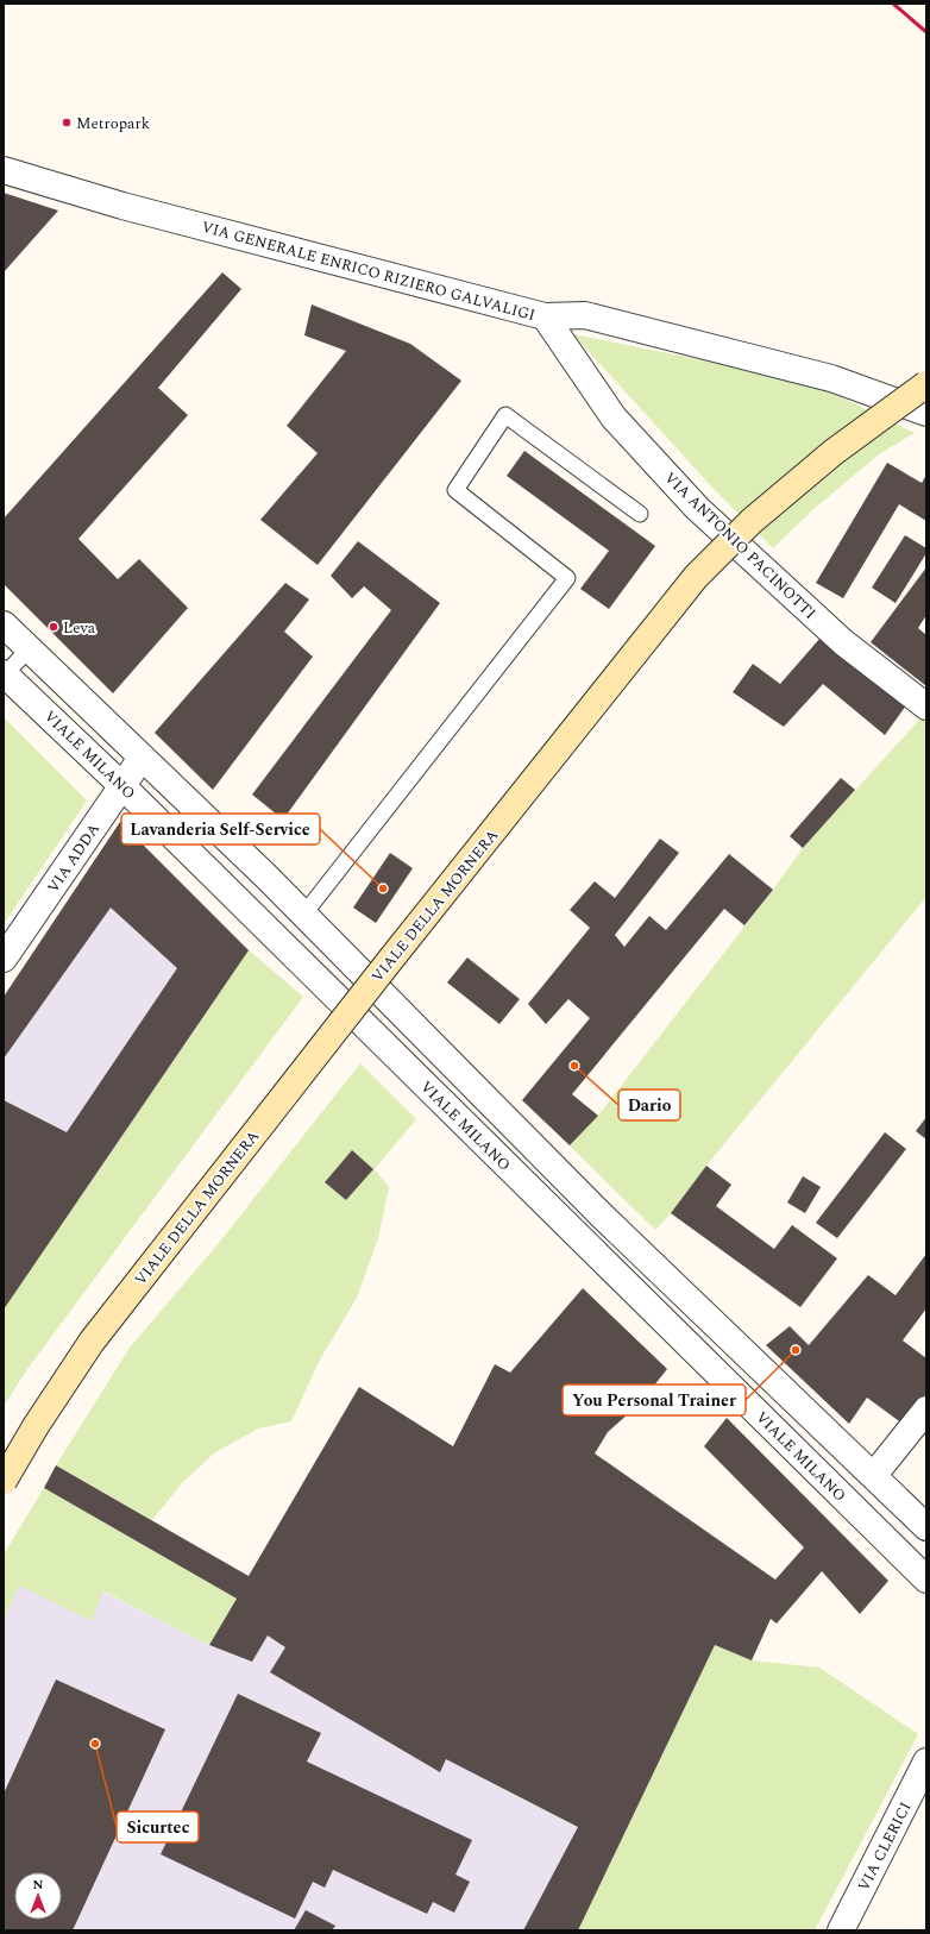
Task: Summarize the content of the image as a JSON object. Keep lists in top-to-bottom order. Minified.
{"streets":{"main road":["VIALE DELLA MORNERA"],"street":["VIA GENERALE ENRICO RIZIERO GALVALIGI","VIA ANTONIO PACINOTTI","VIALE MILANO","VIA ADDA","VIA CLERICI"]},"crossings":[["VIA GENERALE ENRICO RIZIERO GALVALIGI","VIA ANTONIO PACINOTTI"],["VIALE MILANO","VIA ADDA"]],"places":["Metropark","Leva","Lavanderia Self-Service","Dario","You Personal Trainer","Sicurtec"],"north":"top"}
